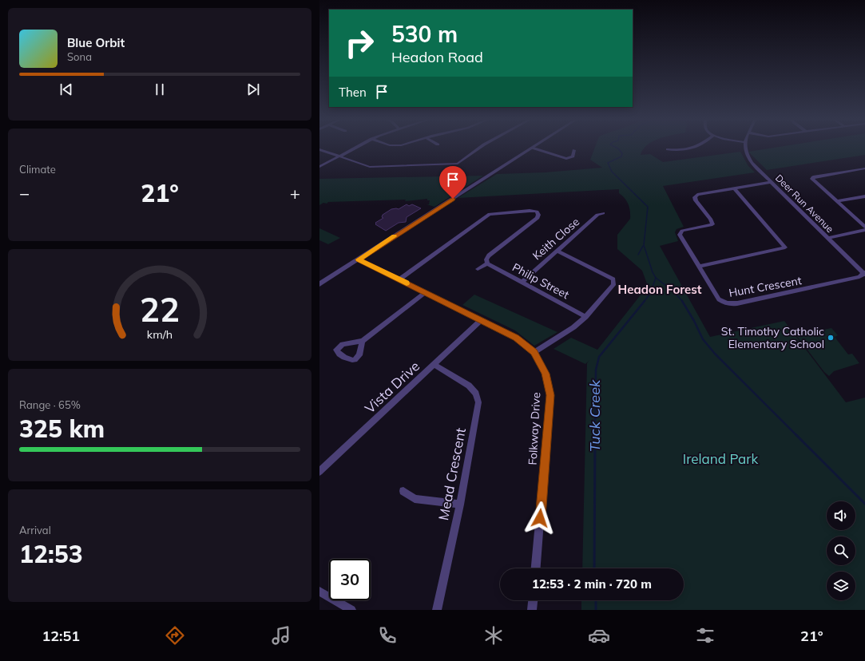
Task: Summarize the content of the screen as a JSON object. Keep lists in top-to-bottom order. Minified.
{"streets":{"street":["Deer Run Avenue","Keith Close","Philip Street","Hunt Crescent","Vista Drive","Folkway Drive","Mead Crescent"]},"crossings":[["Deer Run Avenue","Hunt Crescent"],["Keith Close","Philip Street"],["Vista Drive","Folkway Drive"],["Vista Drive","Mead Crescent"]],"districts":["Headon Forest"],"water":["Tuck Creek"],"parks":["Ireland Park"],"places":["St. Timothy Catholic Elementary School"],"page":{"turn":["530 m","Headon Road"],"song":["Blue Orbit","Sona"],"then":"Then","tile":["Climate",["Range · 65%","325 km"],["Arrival","12:53"]],"heat":["−","21°","+"],"limit":"30","trip":"12:53 · 2 min · 720 m","tabs":["12:51","21°"],"gauge":["22","km/h"]}}
